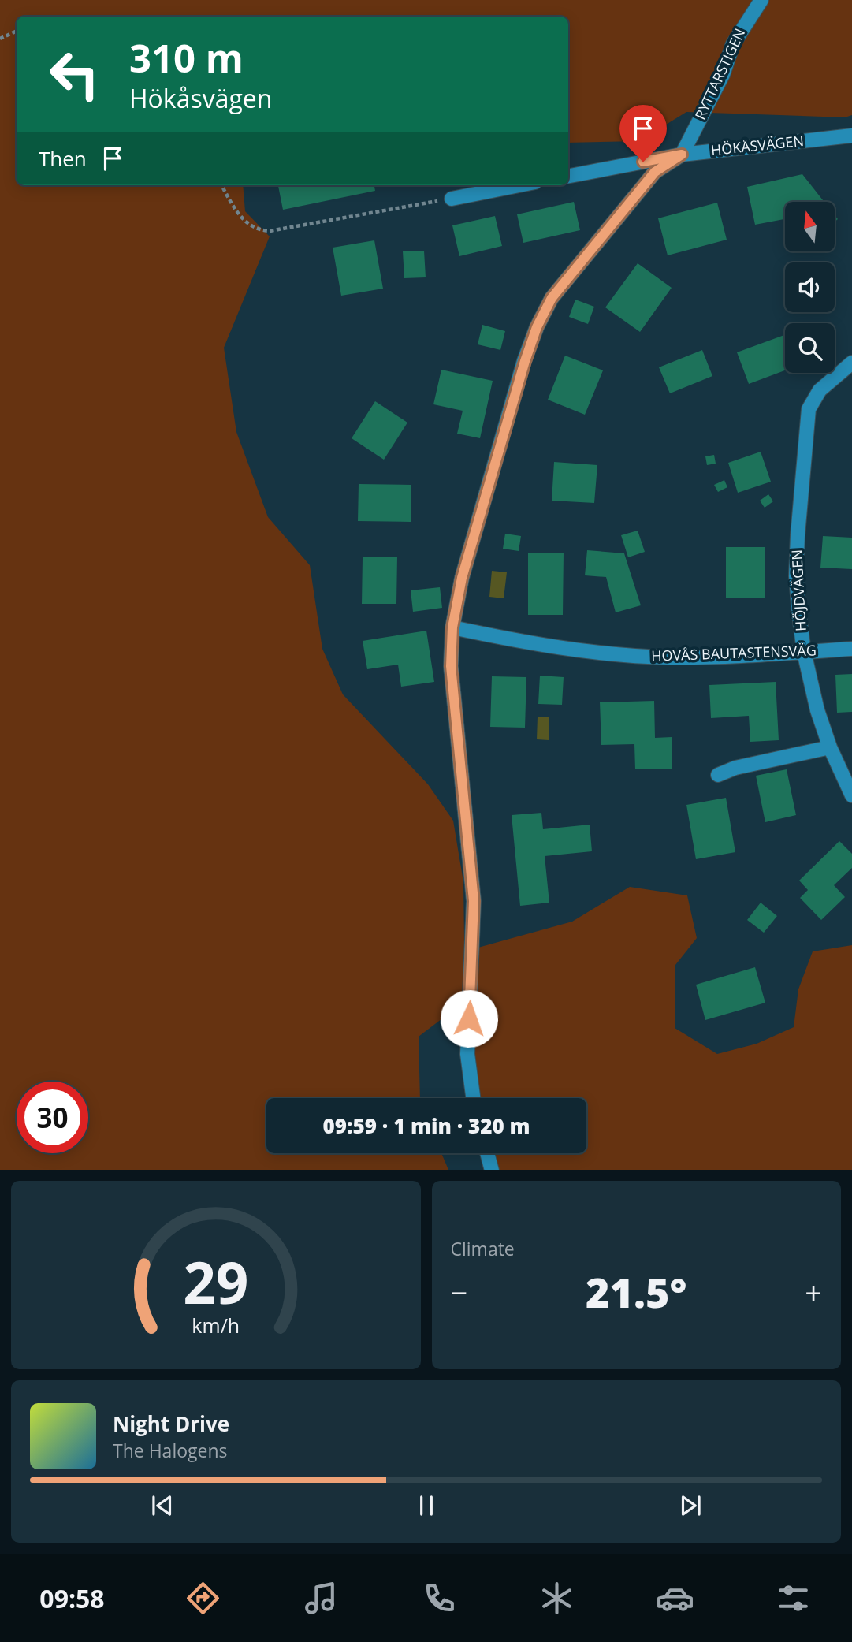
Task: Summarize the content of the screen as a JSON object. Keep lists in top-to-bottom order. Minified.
{"streets":{"street":["RYTTARSTIGEN","HÖKÅSVÄGEN","HÖJDVÄGEN","HOVÅS BAUTASTENSVÄG"]},"crossings":[["RYTTARSTIGEN","HÖKÅSVÄGEN"],["RYTTARSTIGEN","HOVÅS BAUTASTENSVÄG"],["HÖJDVÄGEN","HOVÅS BAUTASTENSVÄG"]],"north":"top","page":{"turn":["310 m","Hökåsvägen"],"then":"Then","limit":"30","trip":"09:59 · 1 min · 320 m","tile":"Climate","heat":["−","21.5°","+"],"song":["Night Drive","The Halogens"],"tabs":"09:58","gauge":["29","km/h"]}}
